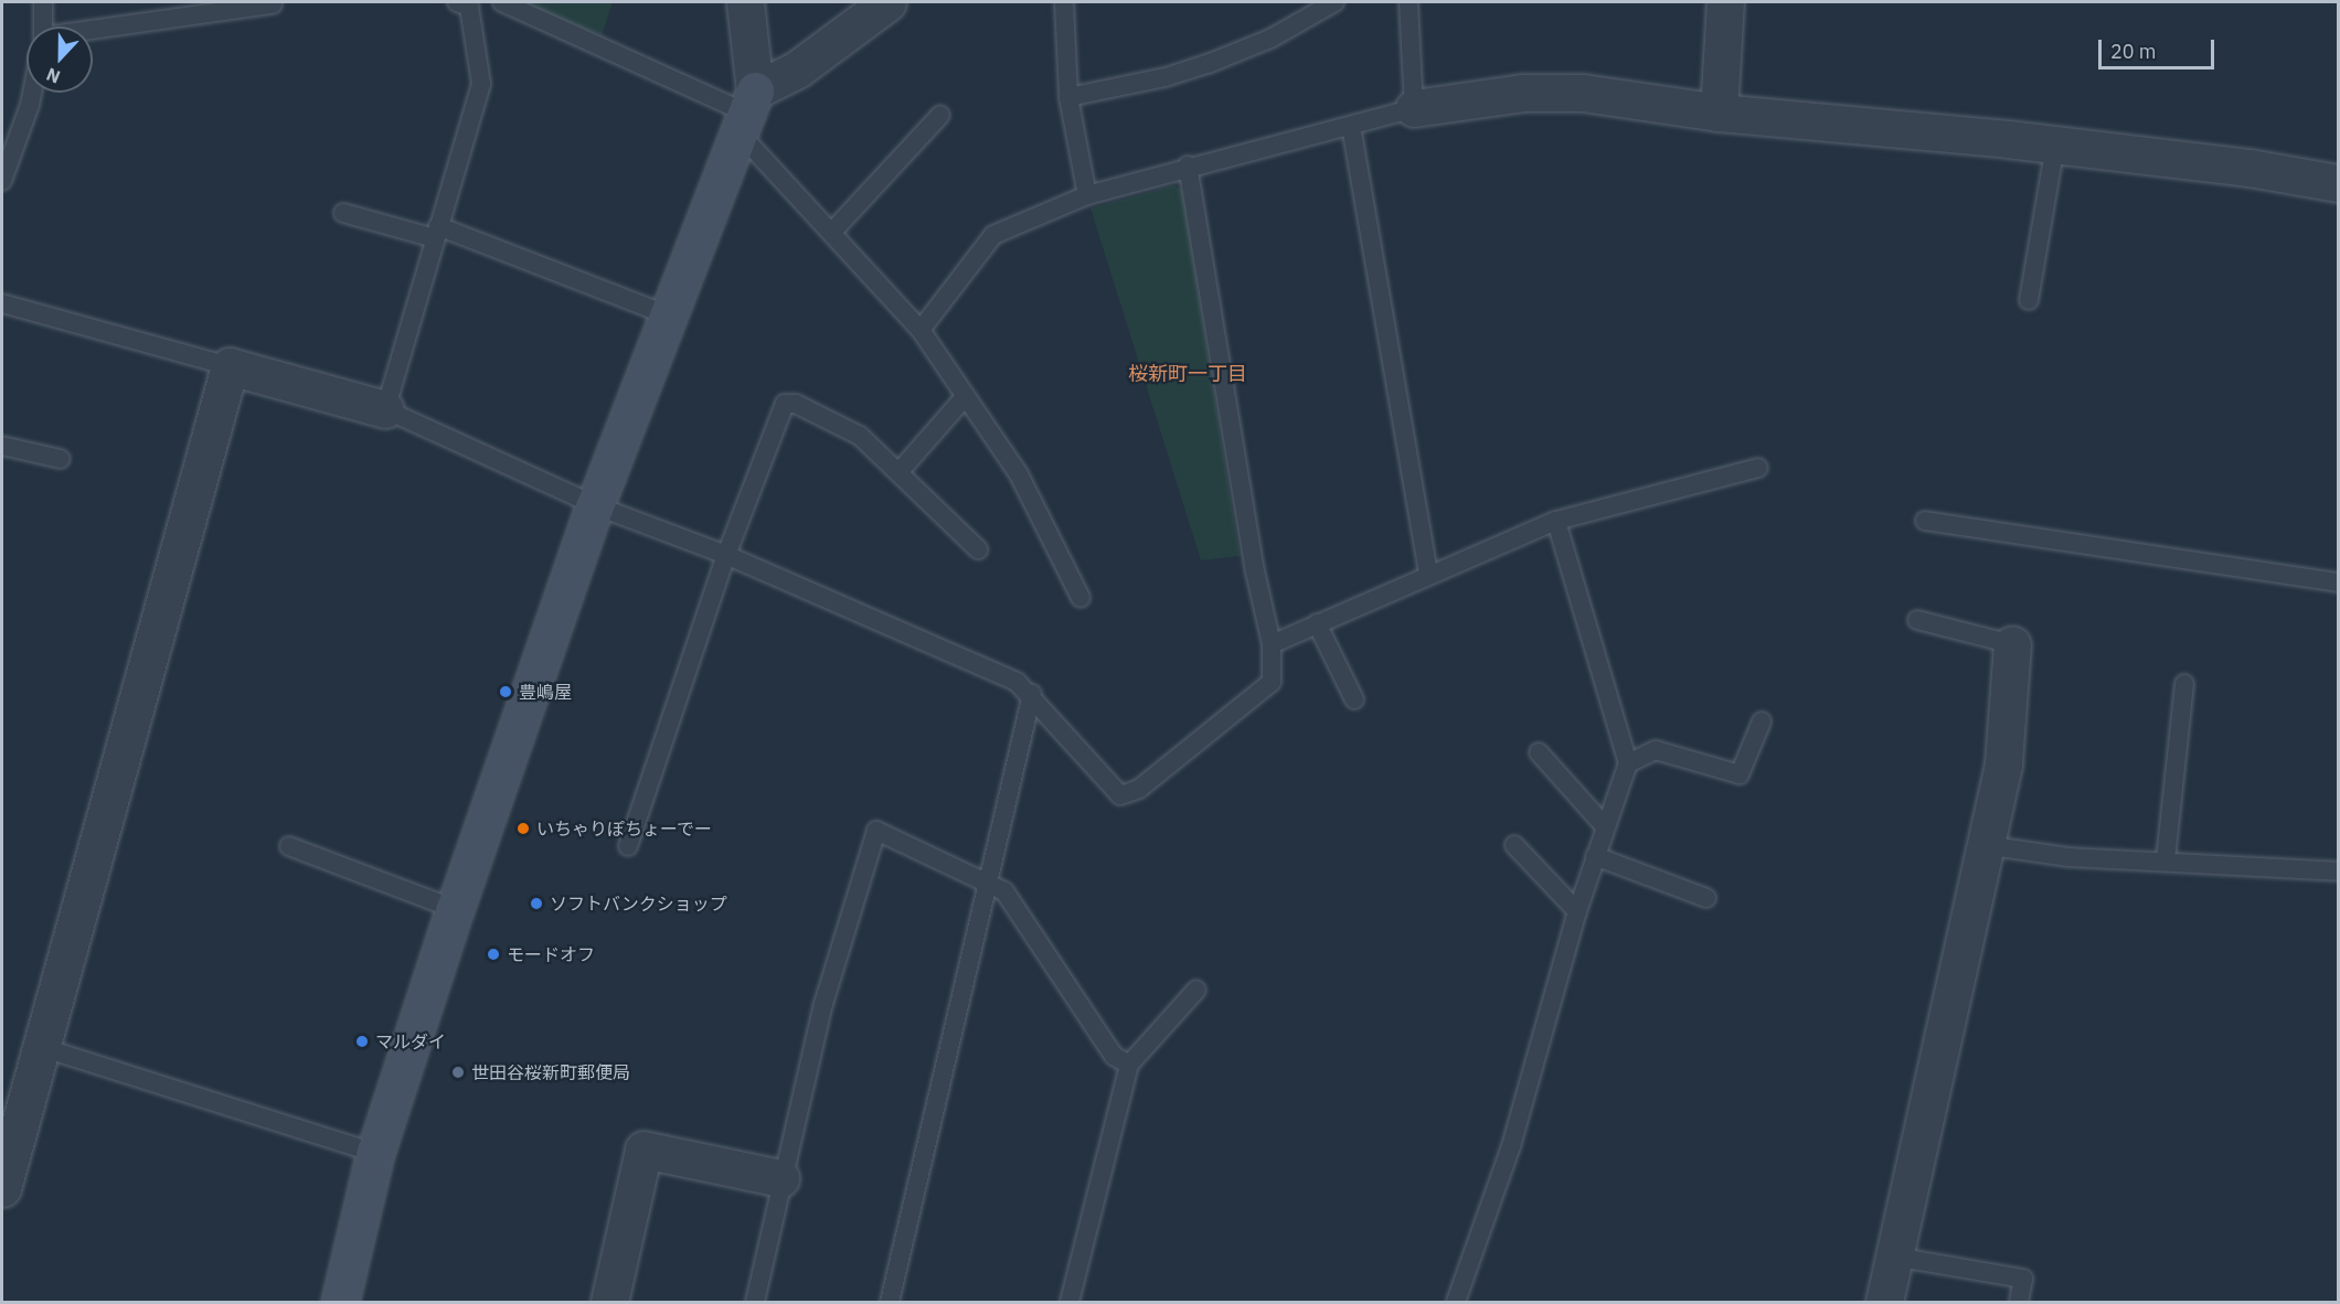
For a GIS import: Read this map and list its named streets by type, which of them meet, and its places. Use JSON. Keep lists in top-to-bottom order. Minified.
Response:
{"districts":["桜新町一丁目"],"places":["豊嶋屋","いちゃりぽちょーでー","ソフトバンクショップ","モードオフ","マルダイ","世田谷桜新町郵便局"],"scale_bar":"20 m","north":"bottom"}
